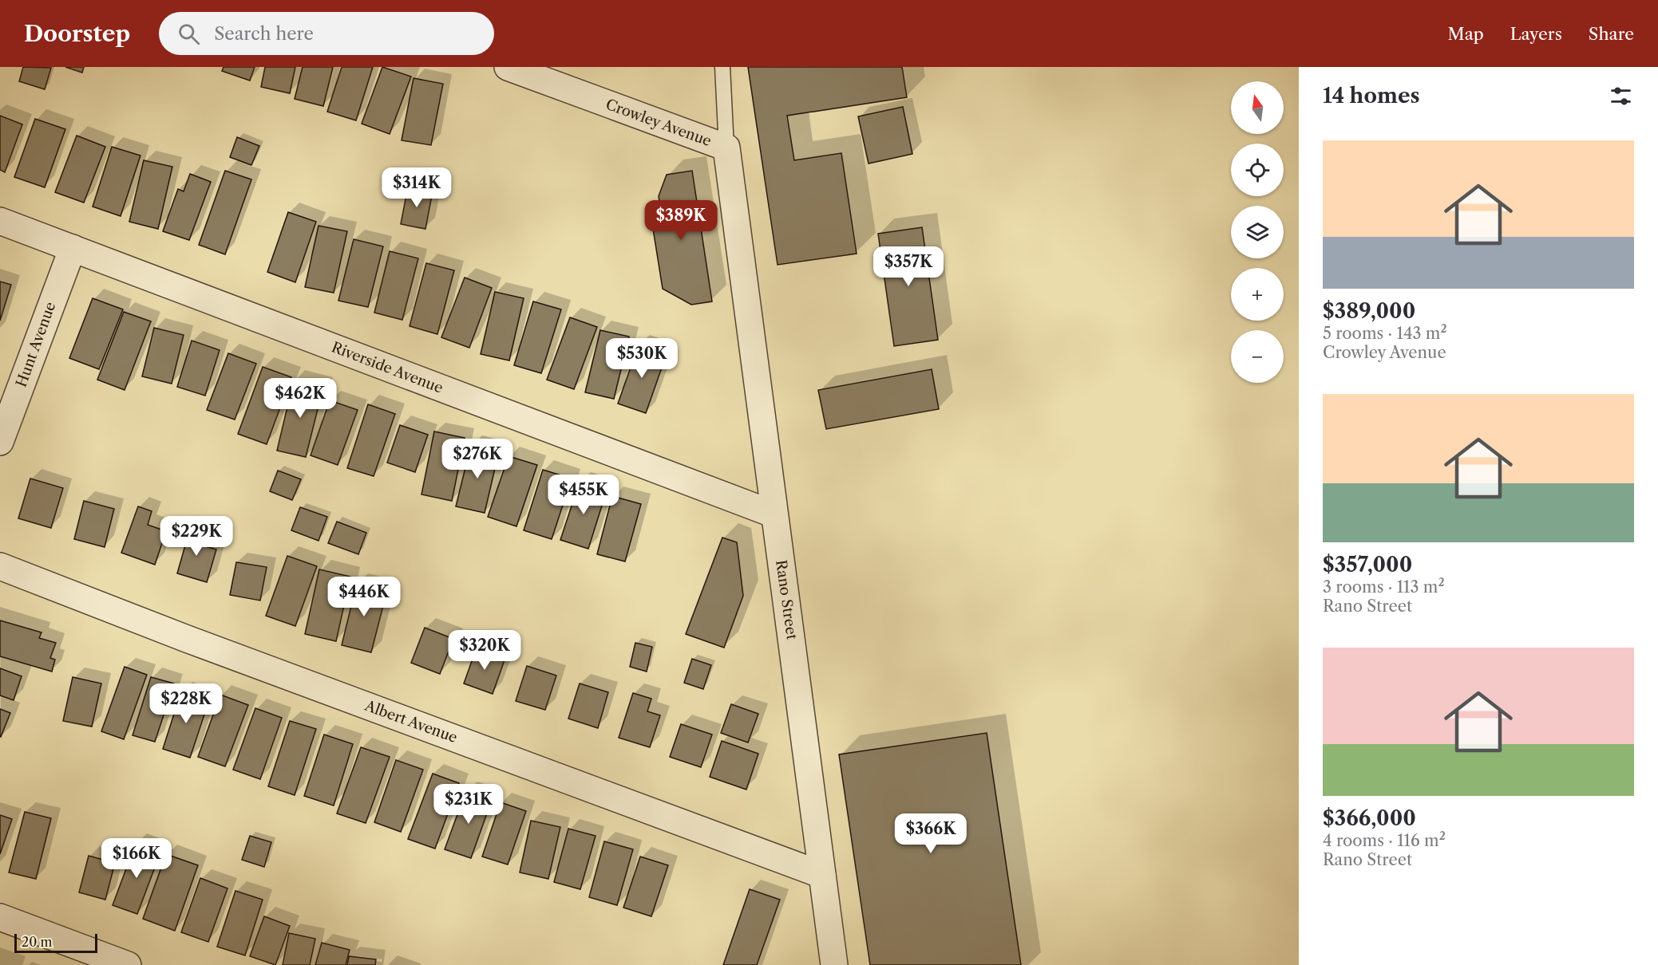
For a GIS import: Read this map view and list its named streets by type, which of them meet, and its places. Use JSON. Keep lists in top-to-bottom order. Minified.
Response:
{"streets":{"street":["Crowley Avenue","Hunt Avenue","Riverside Avenue","Rano Street","Albert Avenue"]},"crossings":[["Crowley Avenue","Rano Street"],["Hunt Avenue","Riverside Avenue"],["Riverside Avenue","Rano Street"],["Rano Street","Albert Avenue"]],"scale_bar":"20 m","north":"top","page":{"header":"Doorstep","search":"Search here","nav":["Map","Layers","Share"],"heading":"14 homes","map_buttons":["+","−"],"list":[{"name":"$389,000","note":"5 rooms · 143 m² · Crowley Avenue"},{"name":"$357,000","note":"3 rooms · 113 m² · Rano Street"},{"name":"$366,000","note":"4 rooms · 116 m² · Rano Street"}],"price":["$314K","$389K","$357K","$530K","$462K","$276K","$455K","$229K","$446K","$320K","$228K","$231K","$366K","$166K"],"scale":"20 m"}}
